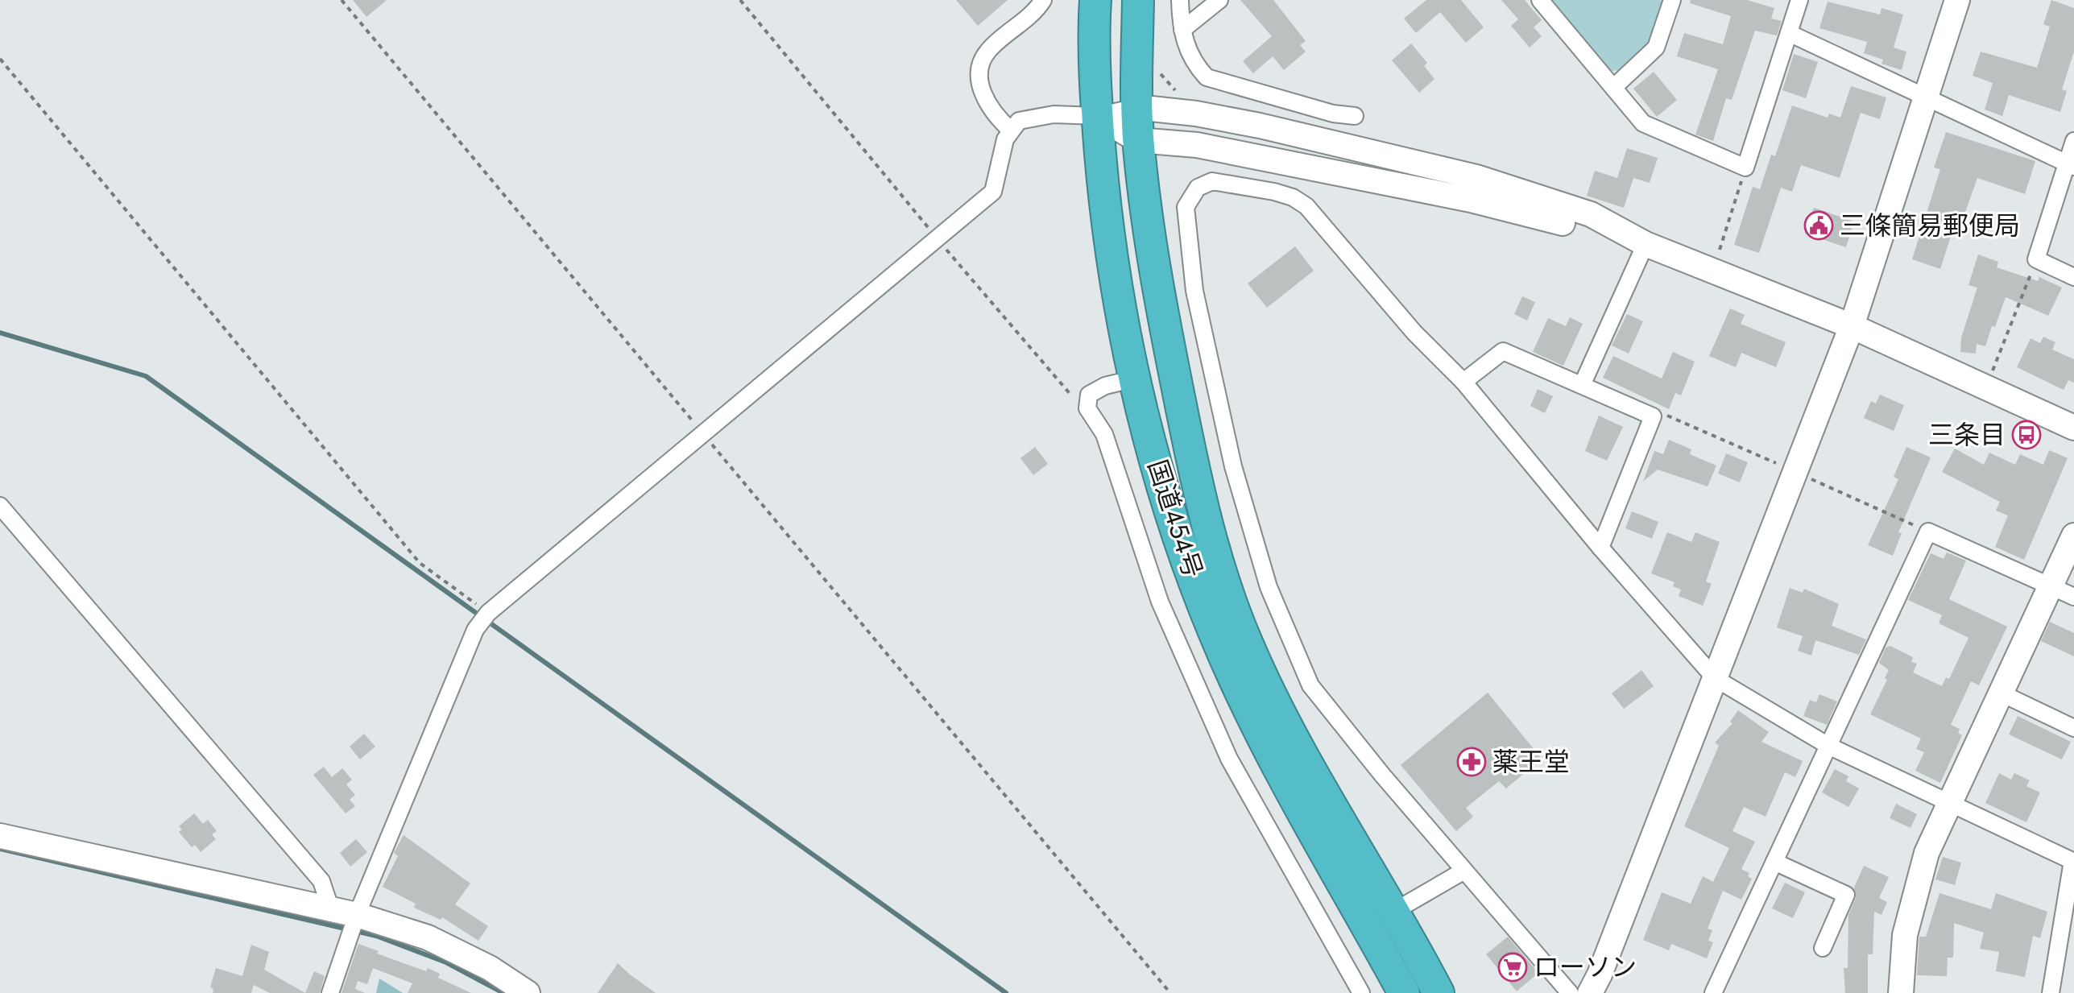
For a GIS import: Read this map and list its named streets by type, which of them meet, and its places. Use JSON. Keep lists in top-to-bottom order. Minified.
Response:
{"streets":{"highway":["国道454号"]},"places":{"public building":["三條簡易郵便局"],"bus stop":["三条目"],"pharmacy":["薬王堂"],"supermarket":["ローソン"]}}
